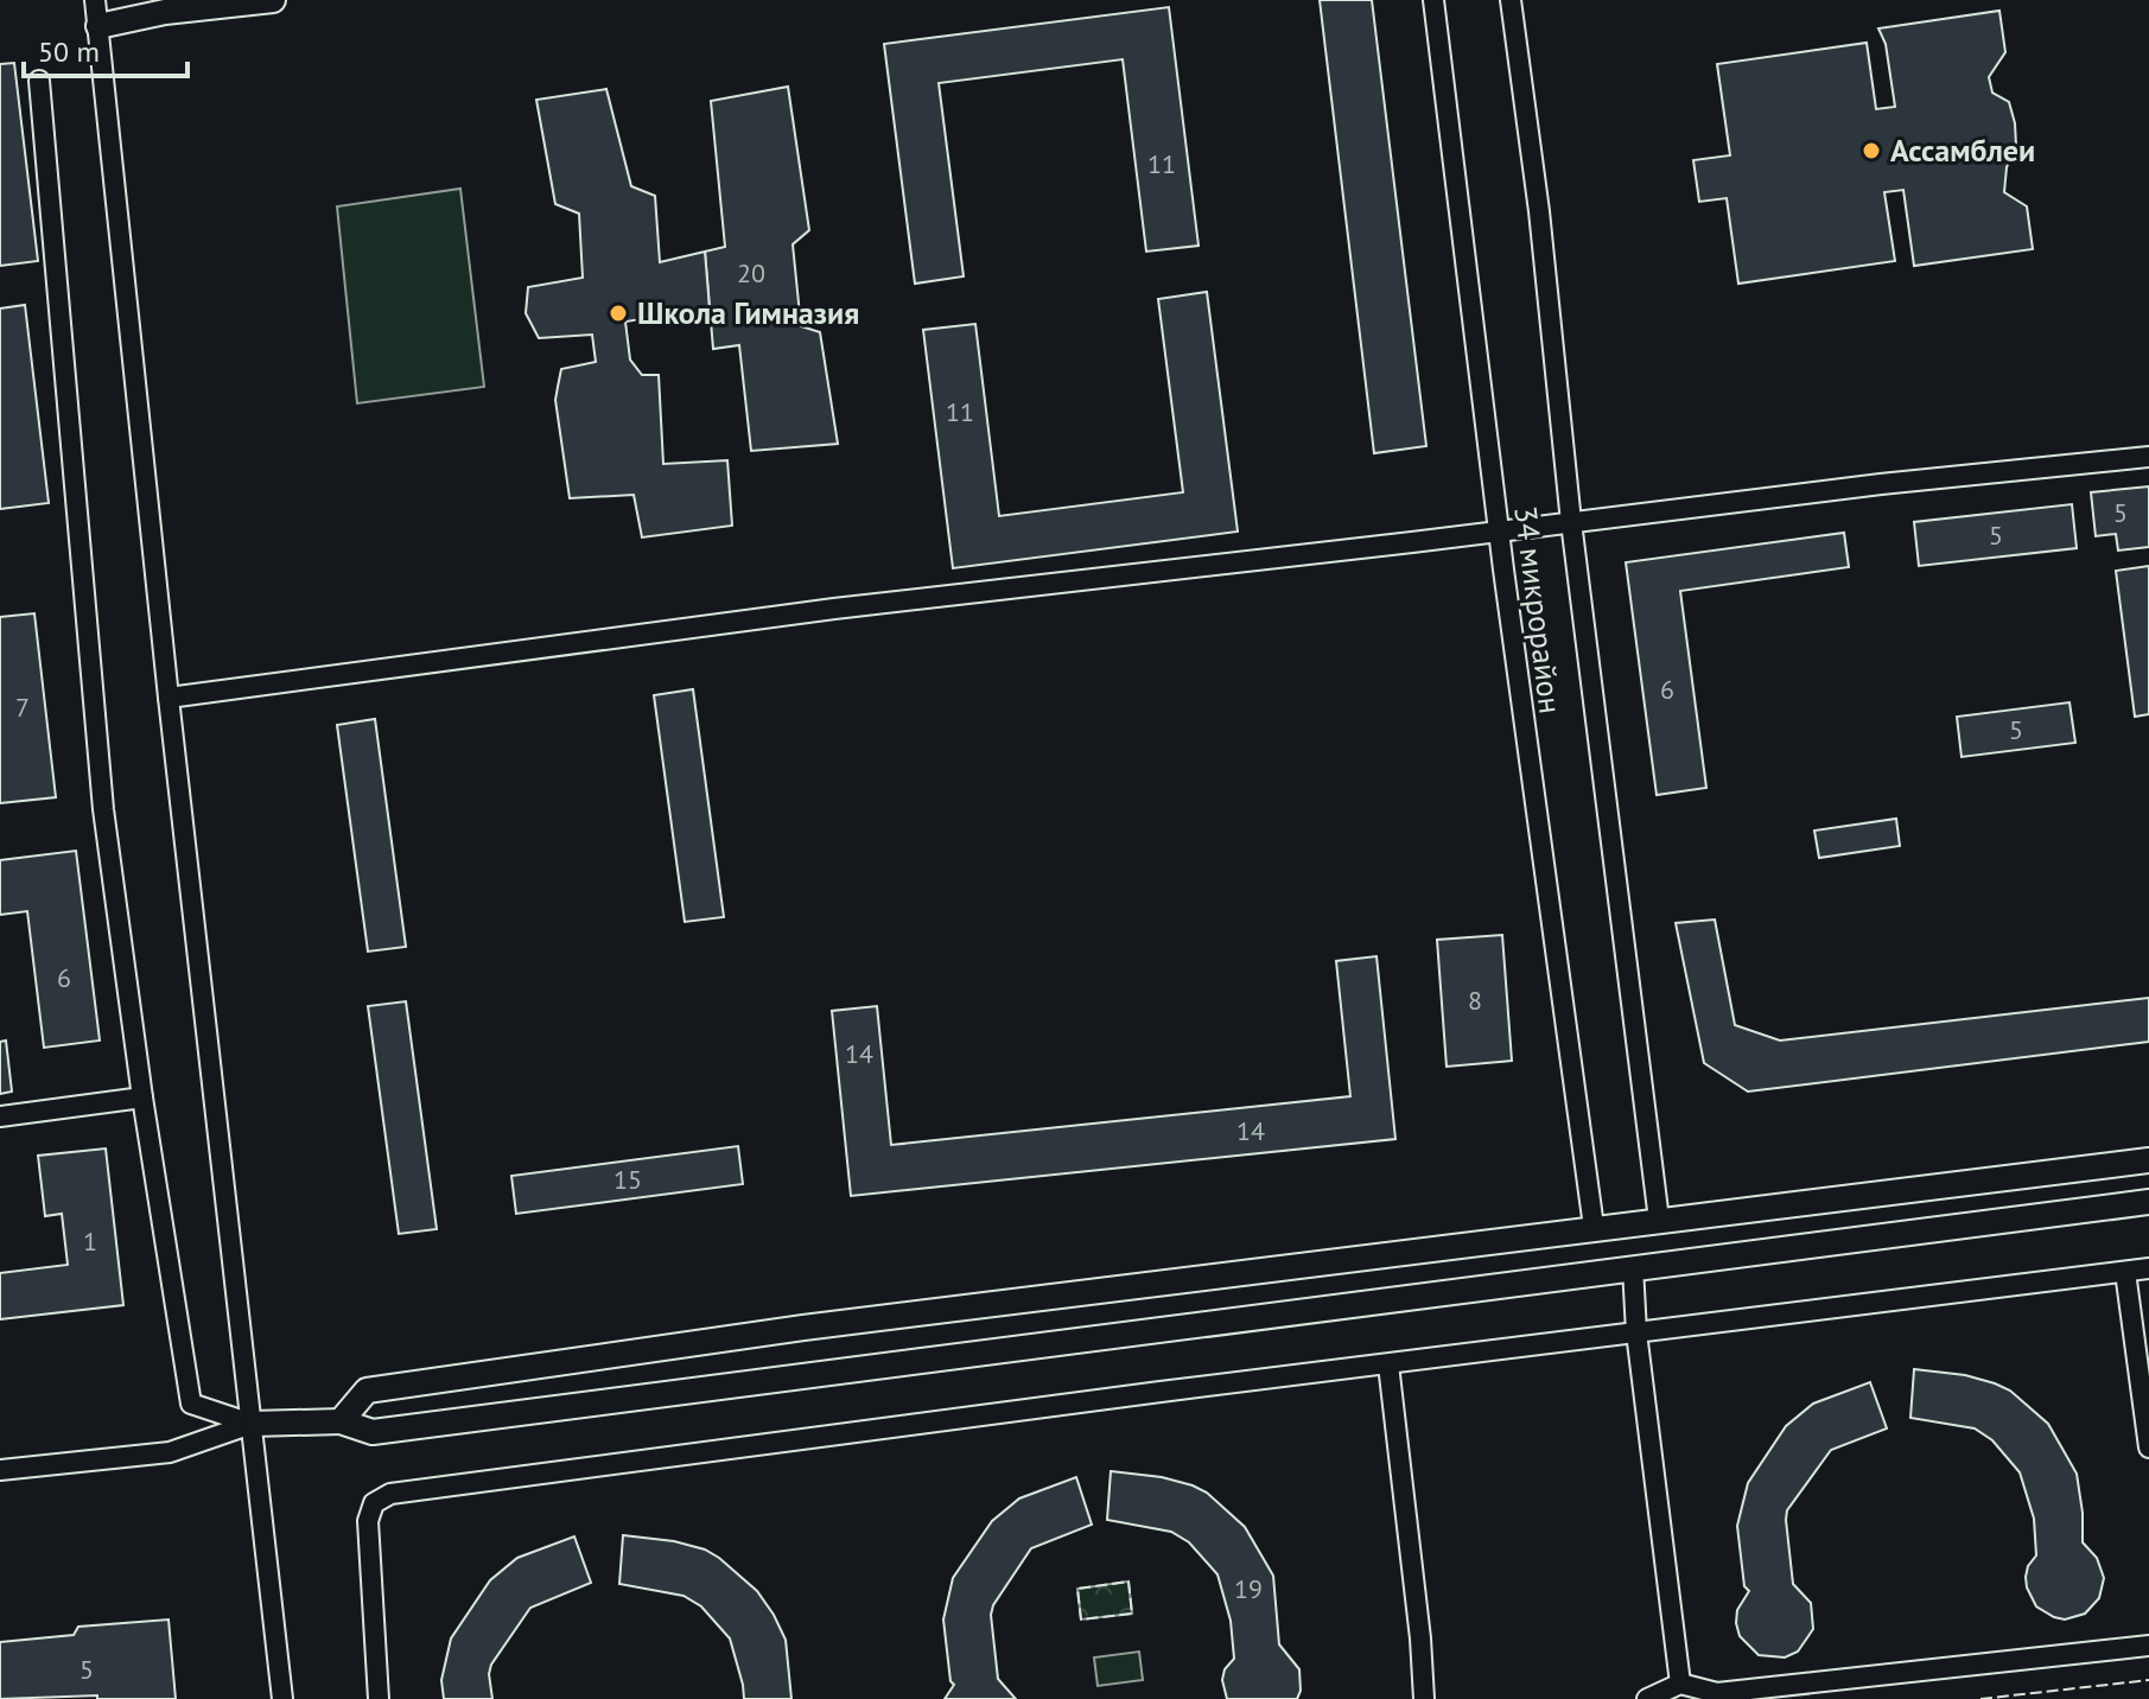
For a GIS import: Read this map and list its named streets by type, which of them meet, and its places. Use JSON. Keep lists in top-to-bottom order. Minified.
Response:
{"streets":{"street":["34 микрорайон"]},"places":["Ассамблеи","Школа Гимназия"],"house_numbers":["11","20","11","5","5","6","7","5","6","8","14","14","15","1","19","5"],"scale_bar":"50 m"}
